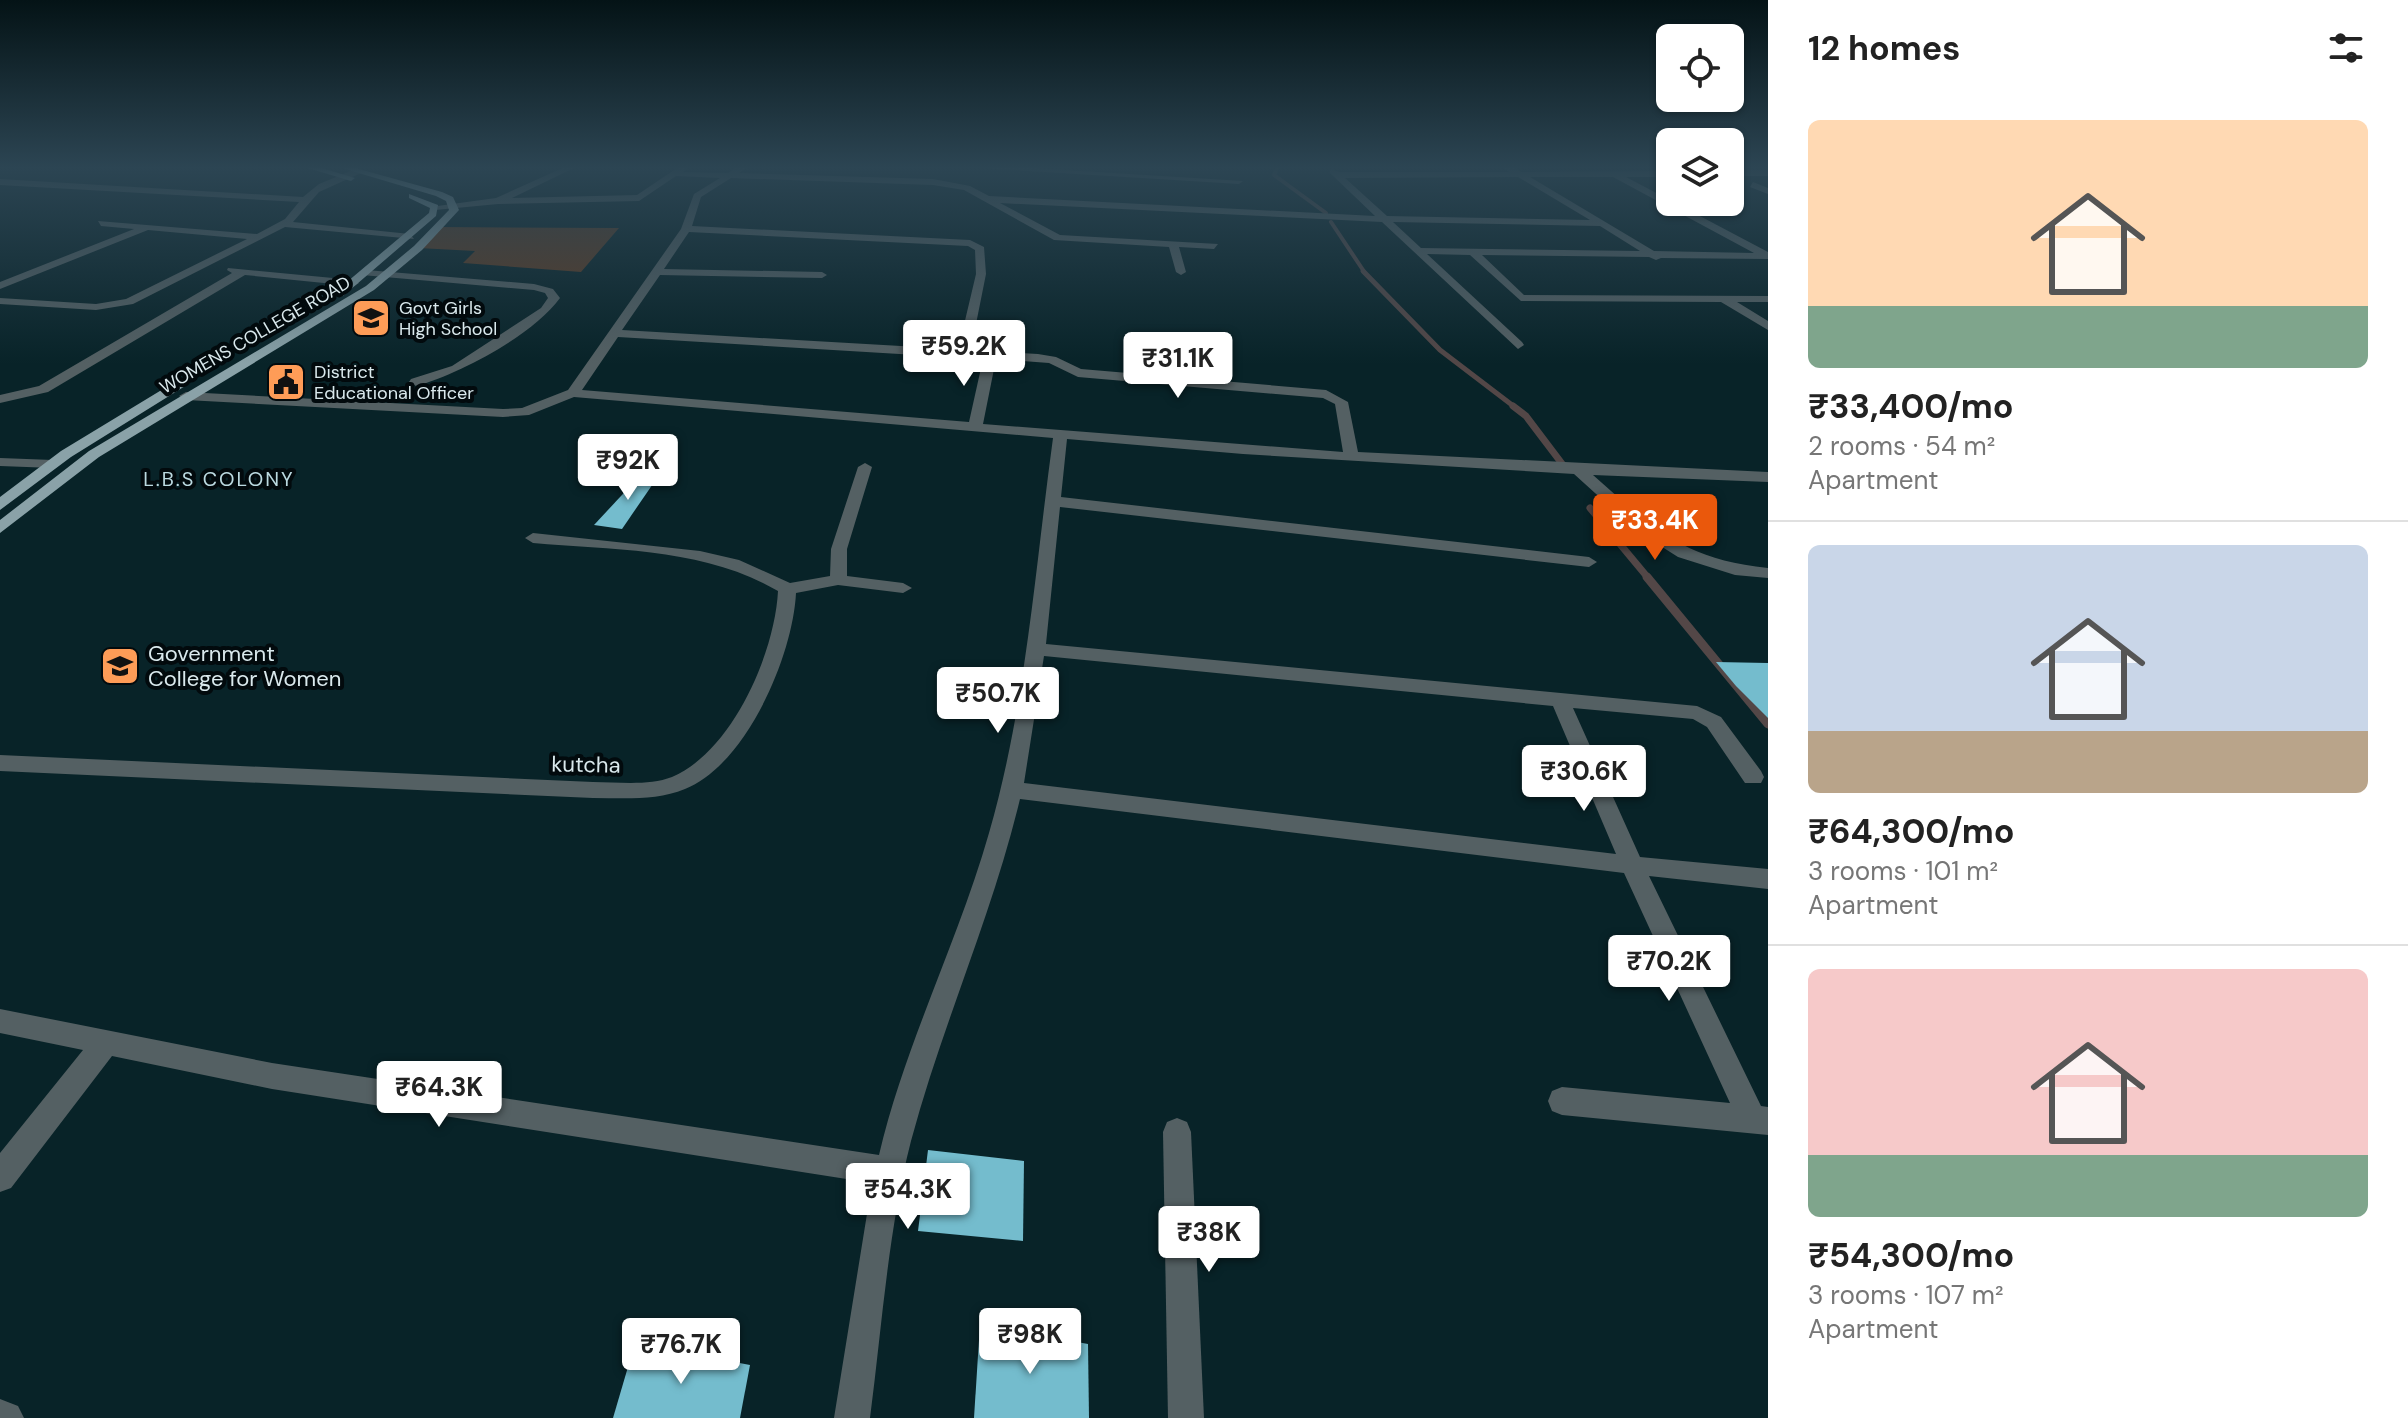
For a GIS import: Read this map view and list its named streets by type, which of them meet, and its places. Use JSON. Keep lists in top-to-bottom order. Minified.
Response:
{"streets":{"main road":["WOMENS COLLEGE ROAD"],"street":["kutcha"]},"districts":["L.B.S COLONY"],"places":{"school or university":["Govt Girls High School","Government College for Women"],"public building":["District Educational Officer"]},"page":{"heading":"12 homes","list":[{"name":"₹33,400/mo","note":"2 rooms · 54 m² · Apartment"},{"name":"₹64,300/mo","note":"3 rooms · 101 m² · Apartment"},{"name":"₹54,300/mo","note":"3 rooms · 107 m² · Apartment"}],"price":["₹59.2K","₹31.1K","₹92K","₹33.4K","₹50.7K","₹30.6K","₹70.2K","₹64.3K","₹54.3K","₹38K","₹98K","₹76.7K"]}}
